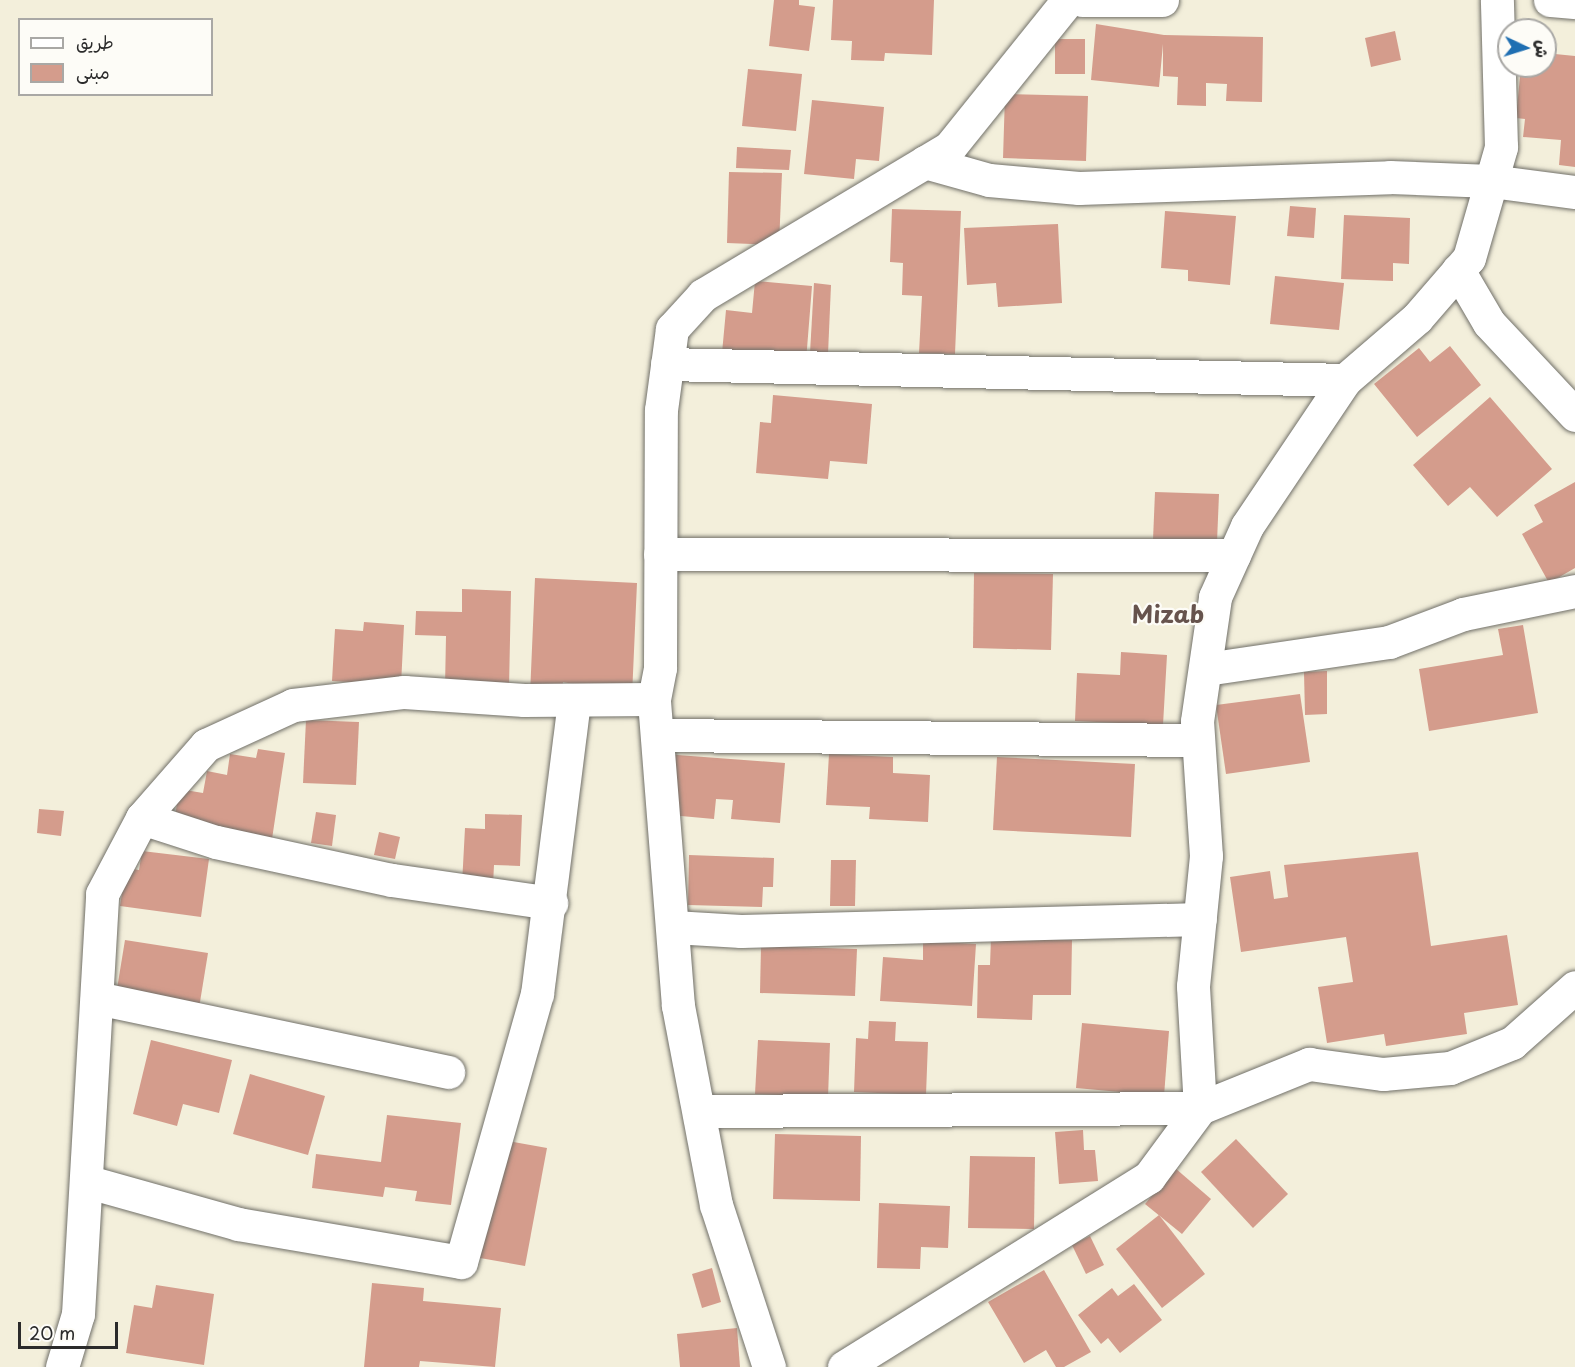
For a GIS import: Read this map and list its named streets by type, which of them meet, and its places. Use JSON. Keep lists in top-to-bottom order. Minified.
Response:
{"districts":["Mizab"],"legend":["طريق","مبنى"],"scale_bar":"20 m","north":"right"}
